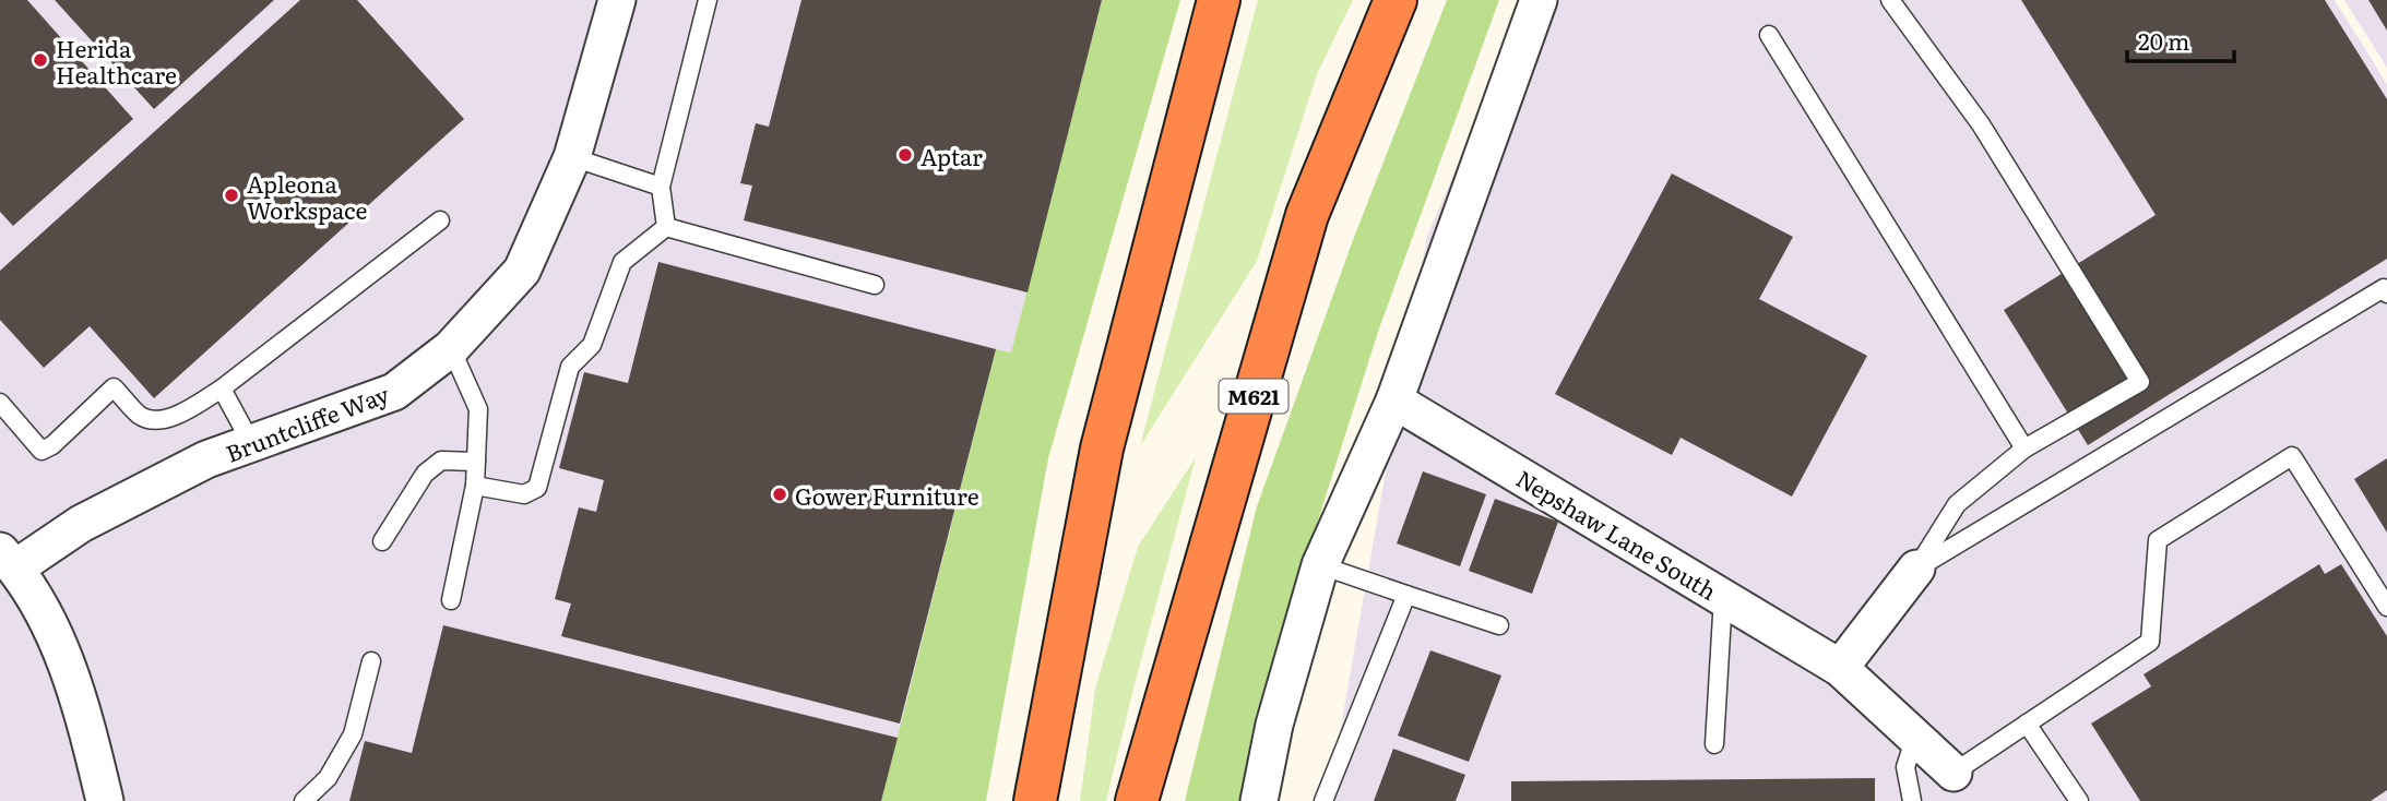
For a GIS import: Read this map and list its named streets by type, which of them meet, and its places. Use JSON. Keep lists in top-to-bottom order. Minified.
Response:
{"streets":{"highway":["M621"],"street":["Bruntcliffe Way","Nepshaw Lane South"]},"places":["Herida Healthcare","Aptar","Apleona Workspace","Gower Furniture"],"scale_bar":"20 m"}
